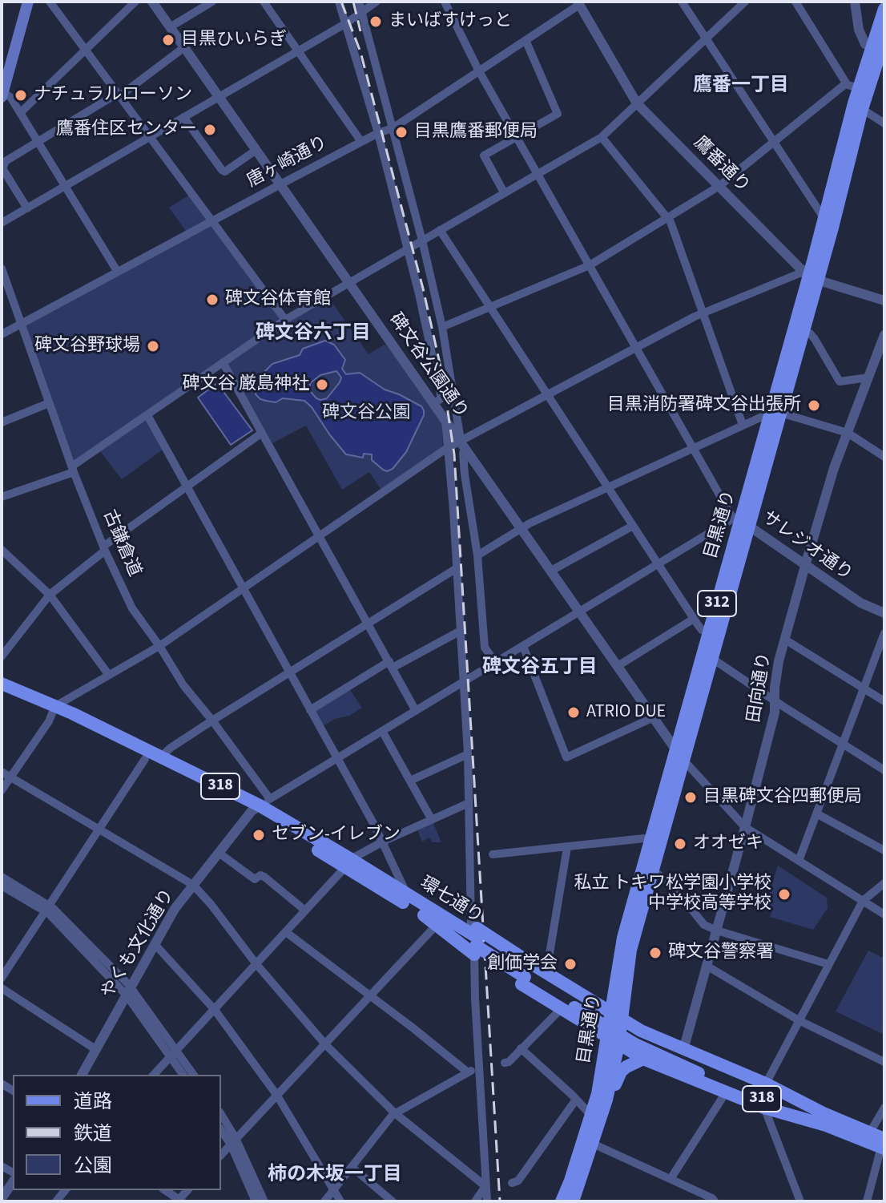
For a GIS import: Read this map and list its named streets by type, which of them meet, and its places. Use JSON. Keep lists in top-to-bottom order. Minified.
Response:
{"streets":{"main road":["目黒通り","312","318","環七通り"],"street":["唐ヶ崎通り","鷹番通り","碑文谷公園通り","古鎌倉道","サレジオ通り","田向通り","やくも文化通り"]},"crossings":[["唐ヶ崎通り","鷹番通り"],["唐ヶ崎通り","碑文谷公園通り"],["唐ヶ崎通り","古鎌倉道"],["鷹番通り","目黒通り"],["碑文谷公園通り","目黒通り"],["目黒通り","サレジオ通り"],["古鎌倉道","環七通り"],["古鎌倉道","やくも文化通り"],["サレジオ通り","田向通り"],["環七通り","やくも文化通り"]],"districts":["鷹番一丁目","碑文谷六丁目","碑文谷五丁目","柿の木坂一丁目"],"parks":["碑文谷公園"],"places":["まいばすけっと","目黒ひいらぎ","ナチュラルローソン","鷹番住区センター","目黒鷹番郵便局","碑文谷体育館","碑文谷野球場","碑文谷 厳島神社","目黒消防署碑文谷出張所","ATRIO DUE","目黒碑文谷四郵便局","セブン-イレブン","オオゼキ","私立 トキワ松学園小学校 中学校高等学校","碑文谷警察署","創価学会"],"legend":["道路","鉄道","公園"]}
